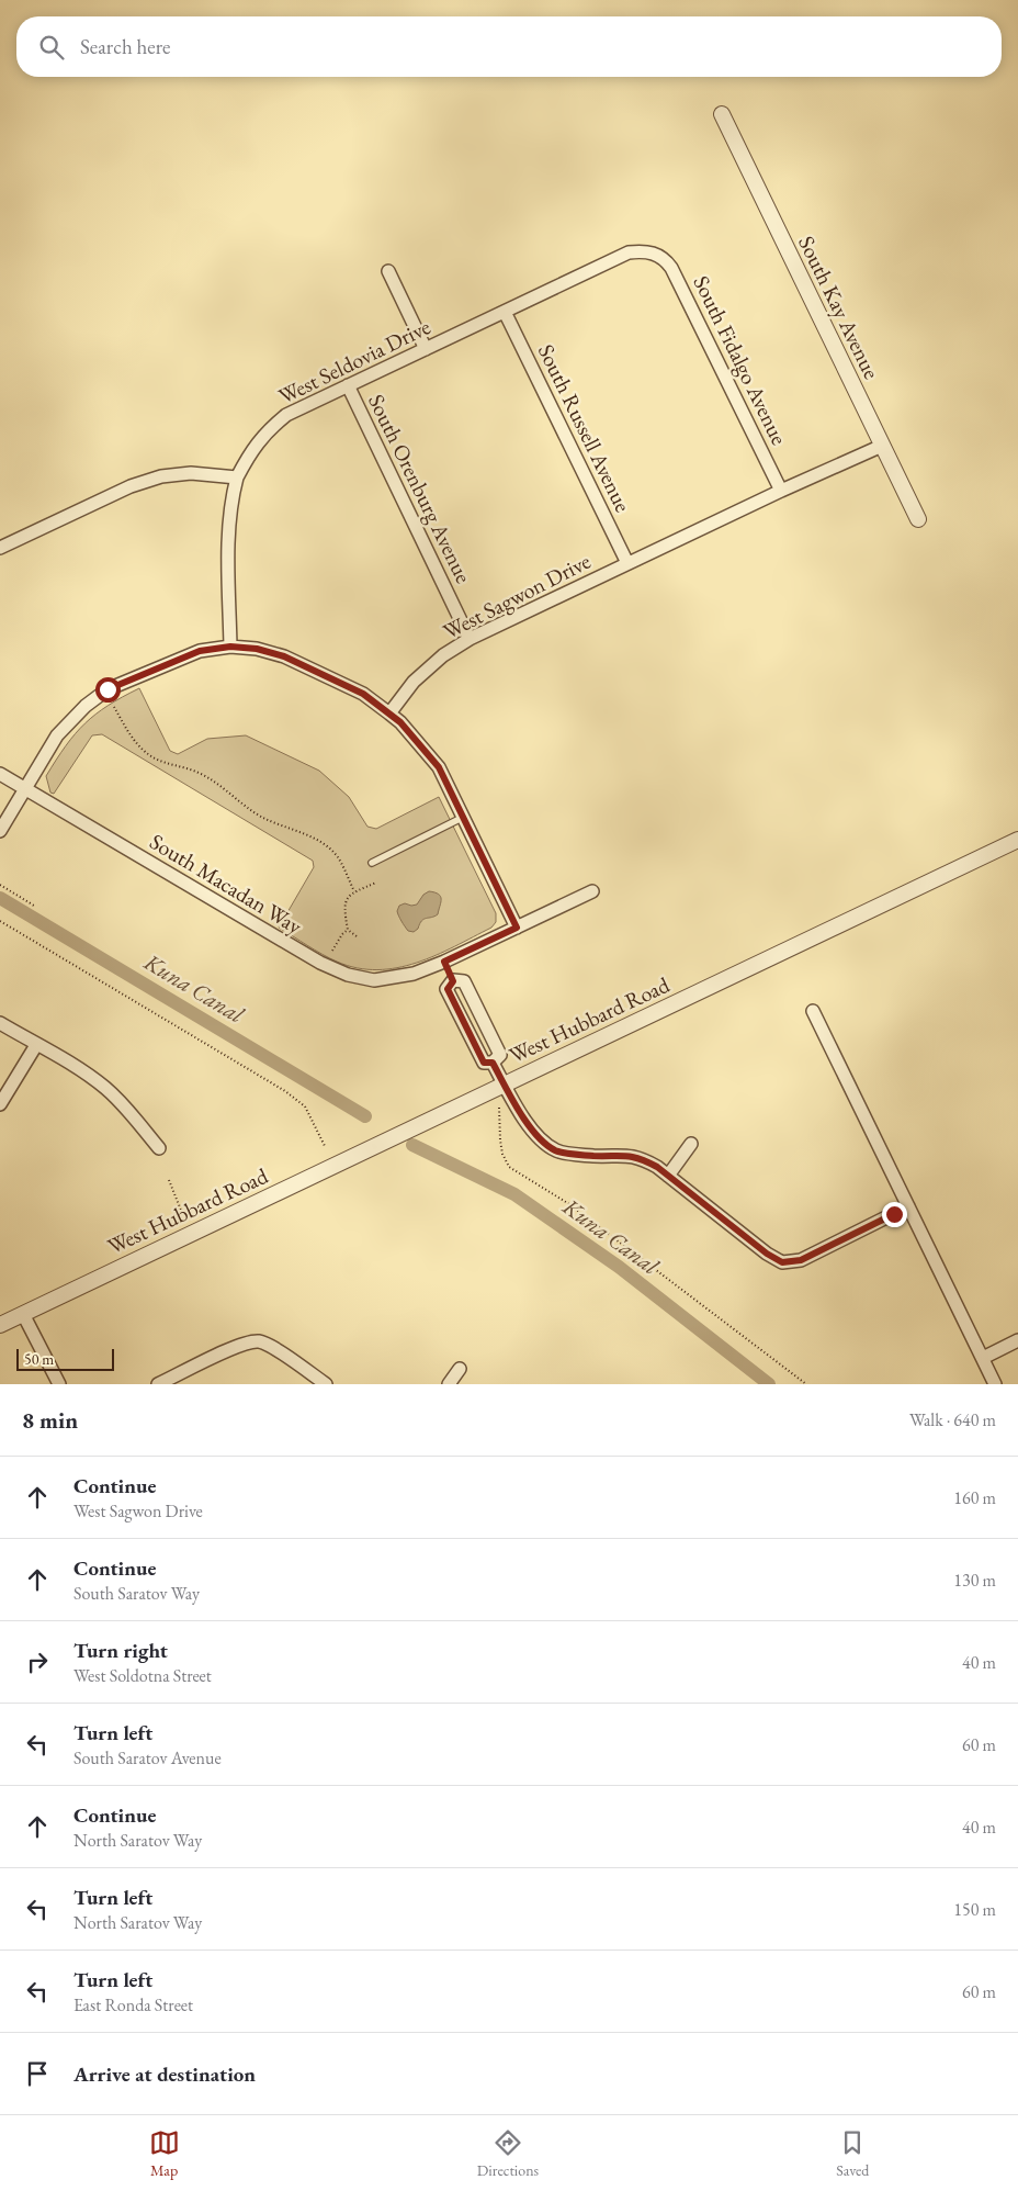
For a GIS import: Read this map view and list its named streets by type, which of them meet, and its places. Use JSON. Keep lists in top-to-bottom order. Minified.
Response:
{"streets":{"street":["South Kay Avenue","South Fidalgo Avenue","West Seldovia Drive","South Russell Avenue","South Orenburg Avenue","West Sagwon Drive","South Macadan Way","West Hubbard Road"]},"crossings":[["South Kay Avenue","West Sagwon Drive"],["South Fidalgo Avenue","West Seldovia Drive"],["South Fidalgo Avenue","West Sagwon Drive"],["West Seldovia Drive","South Russell Avenue"],["West Seldovia Drive","South Orenburg Avenue"],["South Russell Avenue","West Sagwon Drive"],["South Orenburg Avenue","West Sagwon Drive"]],"water":["Kuna Canal"],"scale_bar":"50 m","page":{"search":"Search here","scale":"50 m","heading":["8 min","Walk · 640 m"],"list":[["Continue","West Sagwon Drive","160 m"],["Continue","South Saratov Way","130 m"],["Turn right","West Soldotna Street","40 m"],["Turn left","South Saratov Avenue","60 m"],["Continue","North Saratov Way","40 m"],["Turn left","North Saratov Way","150 m"],["Turn left","East Ronda Street","60 m"],"Arrive at destination"],"nav":["Map","Directions","Saved"]}}
